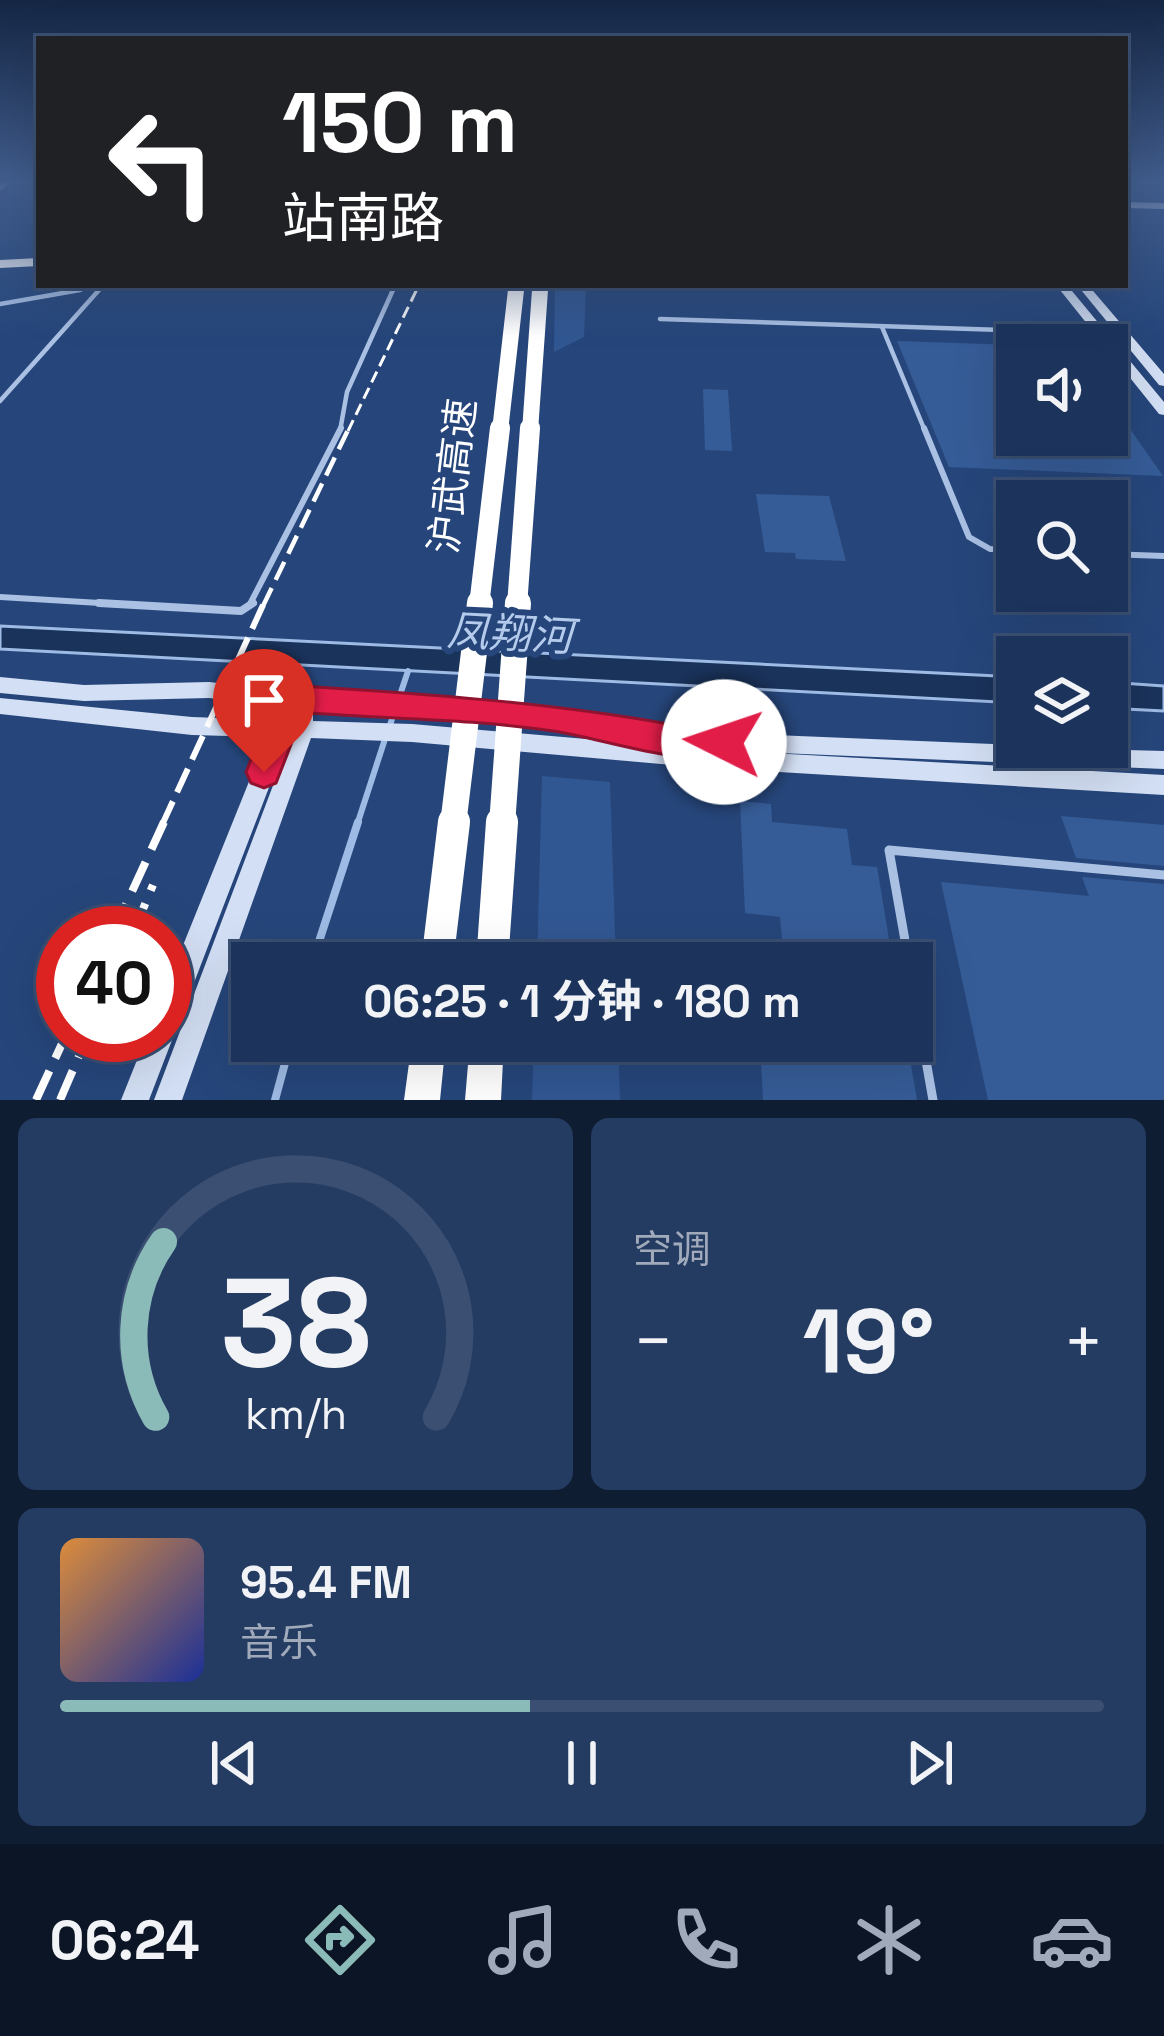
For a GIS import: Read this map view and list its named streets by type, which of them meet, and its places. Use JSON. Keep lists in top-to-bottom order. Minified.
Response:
{"streets":{"highway":["沪武高速"]},"water":["凤翔河"],"page":{"turn":["150 m","站南路"],"limit":"40","trip":"06:25 · 1 分钟 · 180 m","tile":"空调","heat":["−","19°","+"],"song":["95.4 FM","音乐"],"tabs":"06:24","gauge":["38","km/h"]}}
